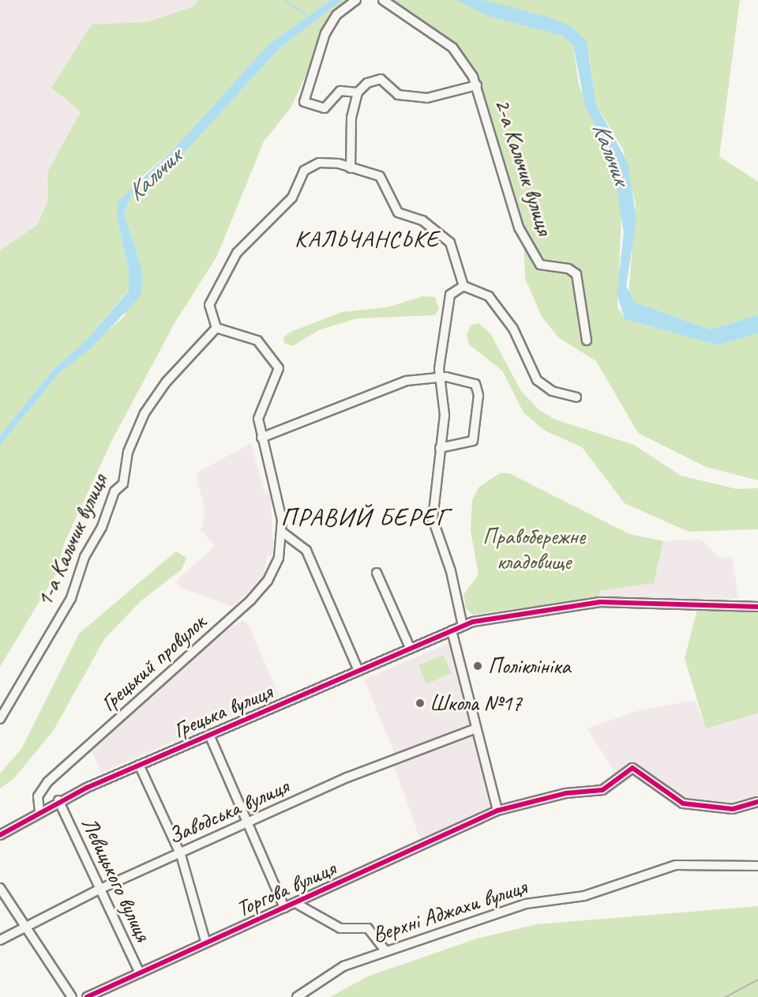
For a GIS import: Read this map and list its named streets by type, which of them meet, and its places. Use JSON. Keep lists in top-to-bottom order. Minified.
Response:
{"streets":{"street":["2-а Кальчик вулиця","1-а Кальчик вулиця","Грецький провулок","Грецька вулиця","Заводська вулиця","Левицького вулиця","Торгова вулиця","Верхні Аджахи вулиця"]},"crossings":[["Грецький провулок","Грецька вулиця"],["Грецька вулиця","Левицького вулиця"],["Заводська вулиця","Левицького вулиця"],["Левицького вулиця","Торгова вулиця"]],"districts":["КАЛЬЧАНСЬКЕ","ПРАВИЙ БЕРЕГ"],"water":["Кальчик"],"parks":["Правобережне кладовище"],"places":["Поліклініка","Школа №17"]}
